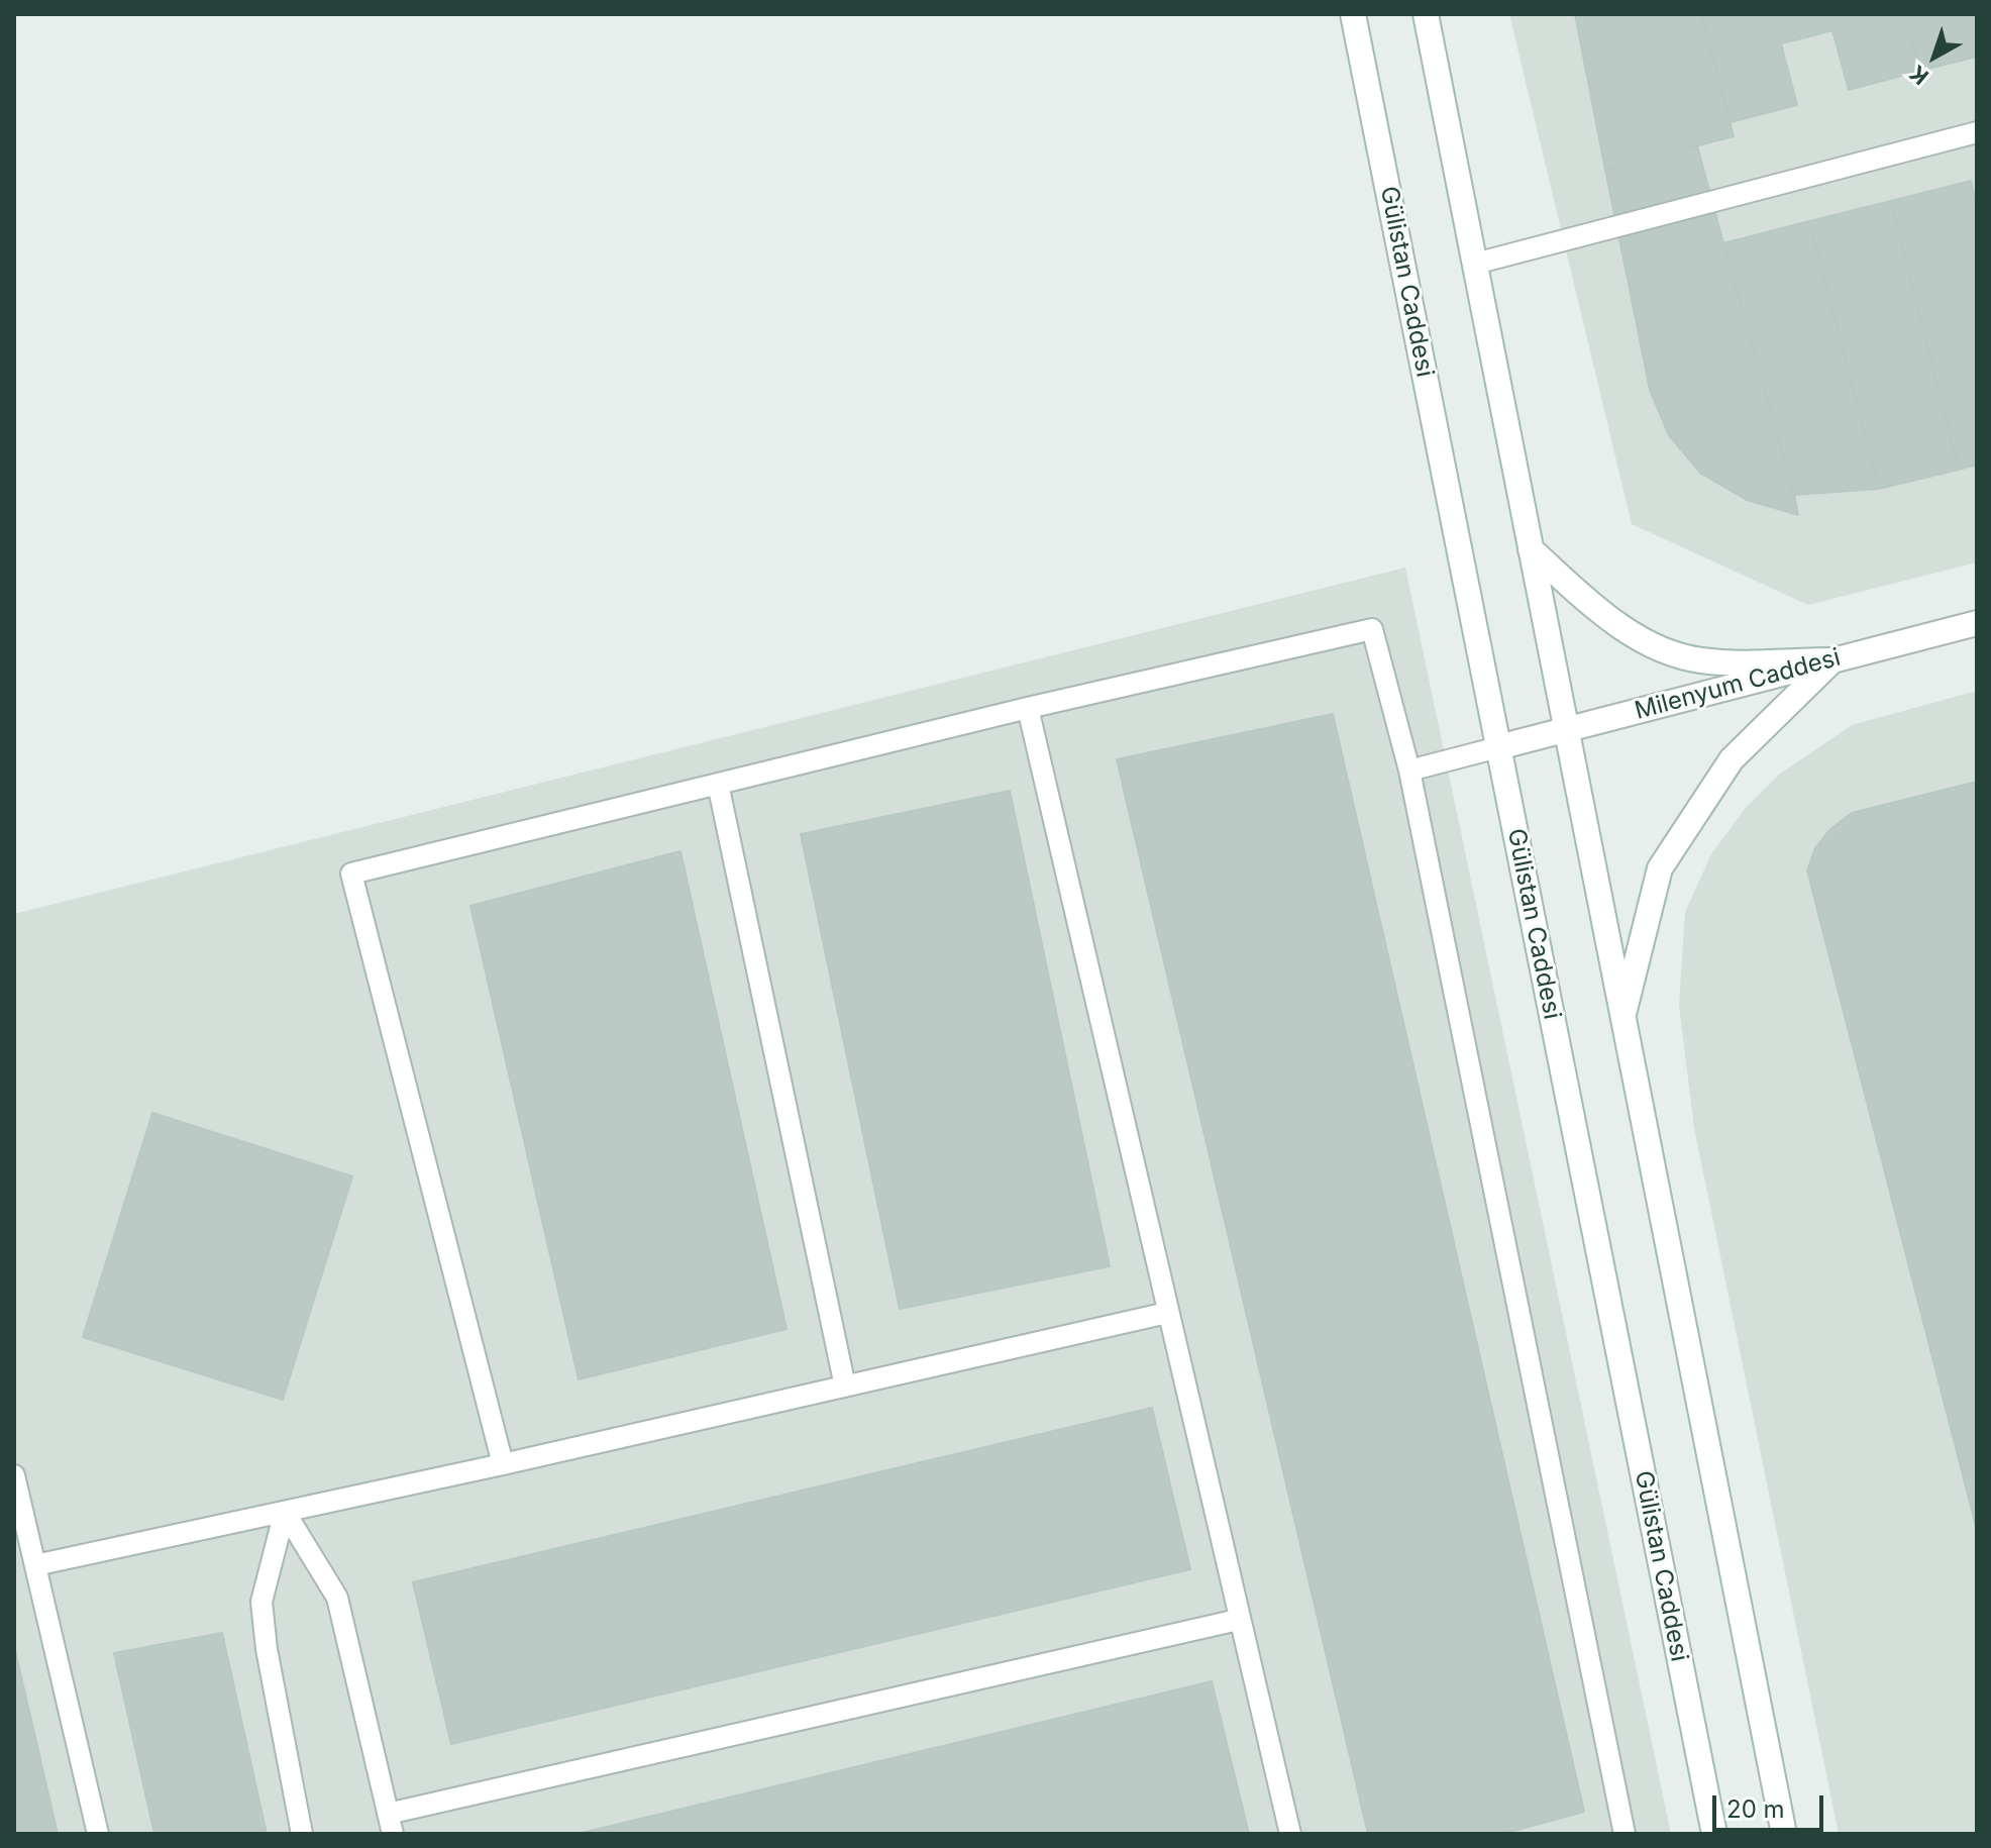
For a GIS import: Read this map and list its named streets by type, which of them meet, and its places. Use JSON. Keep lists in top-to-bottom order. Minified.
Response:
{"streets":{"main road":["Gülistan Caddesi","Milenyum Caddesi"]},"crossings":[["Gülistan Caddesi","Milenyum Caddesi"]],"scale_bar":"20 m","north":"bottom left"}
